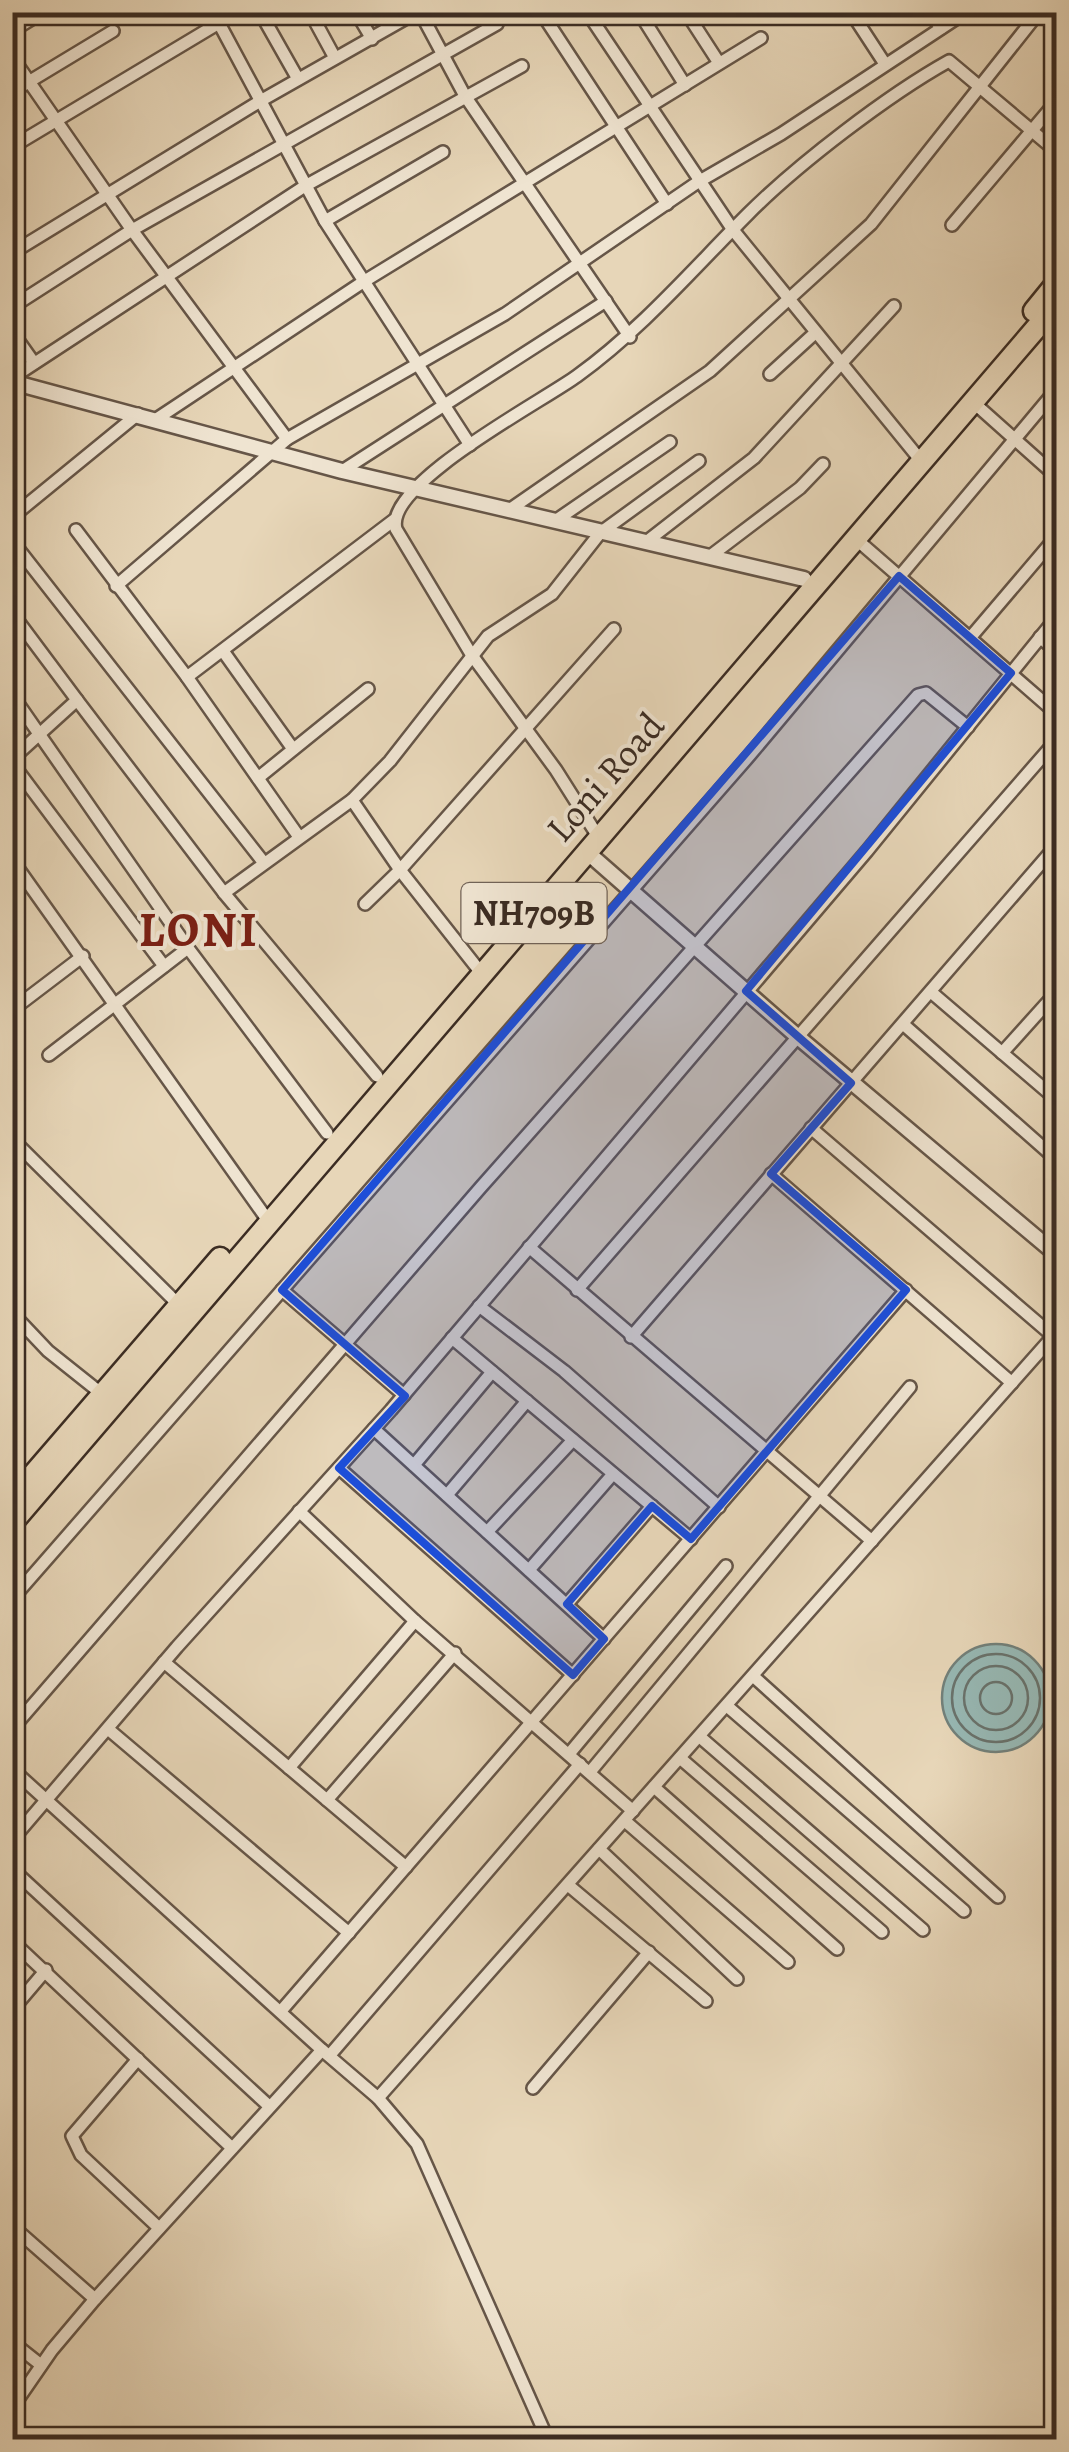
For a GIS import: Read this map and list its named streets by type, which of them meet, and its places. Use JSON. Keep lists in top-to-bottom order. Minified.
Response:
{"streets":{"highway":["Loni Road","NH709B"]},"districts":["LONI"]}
